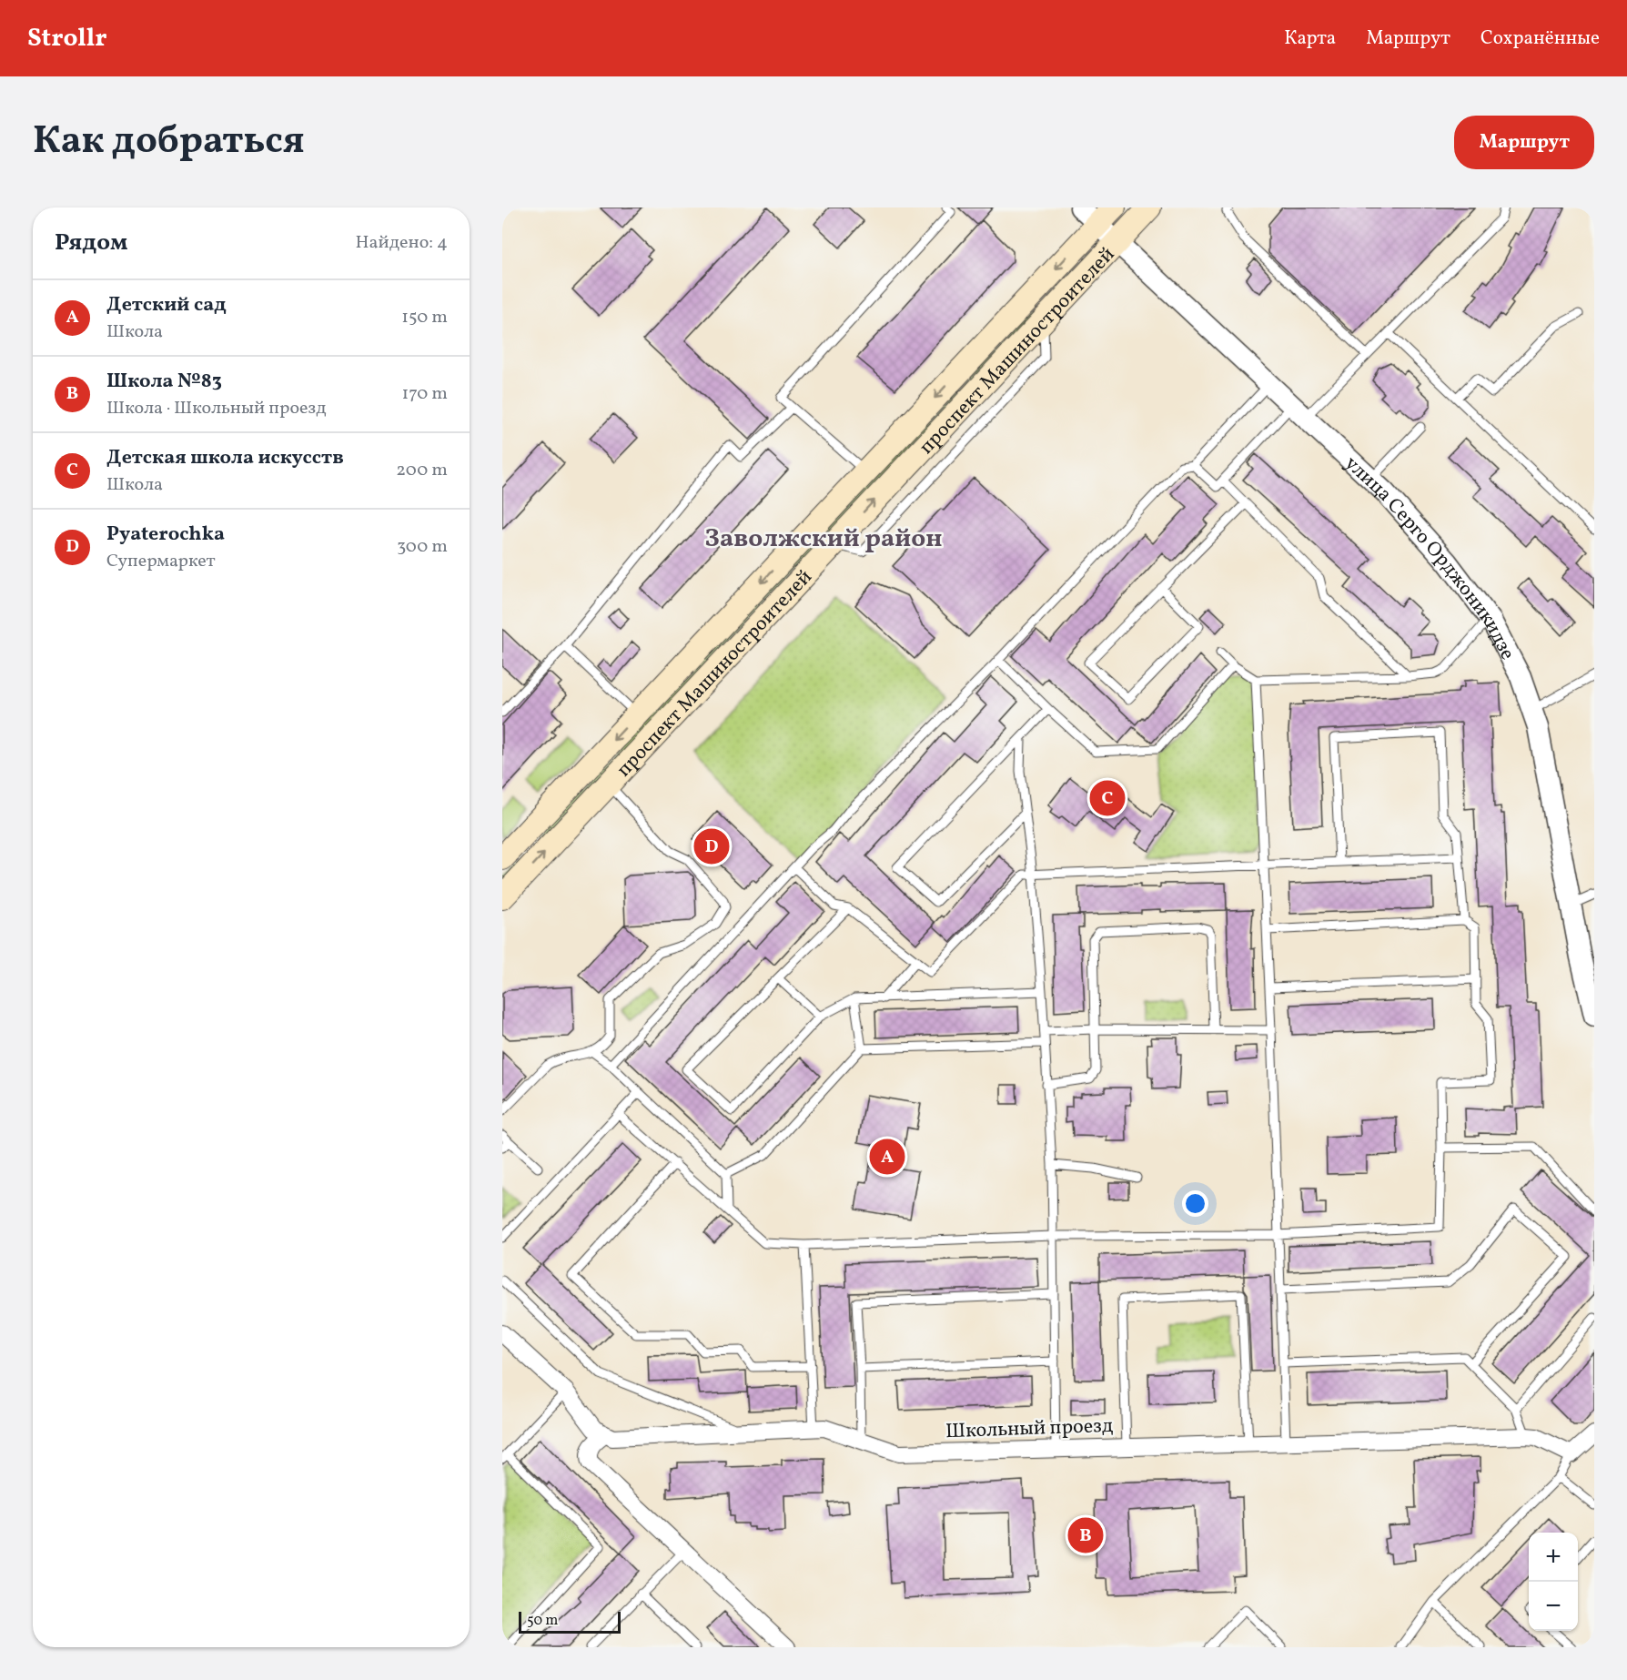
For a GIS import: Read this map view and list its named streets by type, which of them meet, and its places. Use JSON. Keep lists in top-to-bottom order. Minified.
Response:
{"streets":{"main road":["проспект Машиностроителей"],"street":["улица Серго Орджоникидзе","Школьный проезд"]},"crossings":[["проспект Машиностроителей","улица Серго Орджоникидзе"]],"districts":["Заволжский район"],"scale_bar":"50 m","page":{"header":"Strollr","nav":["Карта","Маршрут","Сохранённые"],"title":"Как добраться","buttons":"Маршрут","heading":["Рядом","Найдено: 4"],"list":[{"mark":"A","name":"Детский сад","note":"Школа","value":"150 m"},{"mark":"B","name":"Школа №83","note":"Школа · Школьный проезд","value":"170 m"},{"mark":"C","name":"Детская школа искусств","note":"Школа","value":"200 m"},{"mark":"D","name":"Pyaterochka","note":"Супермаркет","value":"300 m"}],"pins":["C","D","A","B"],"map_buttons":["+","−"],"scale":"50 m"}}
